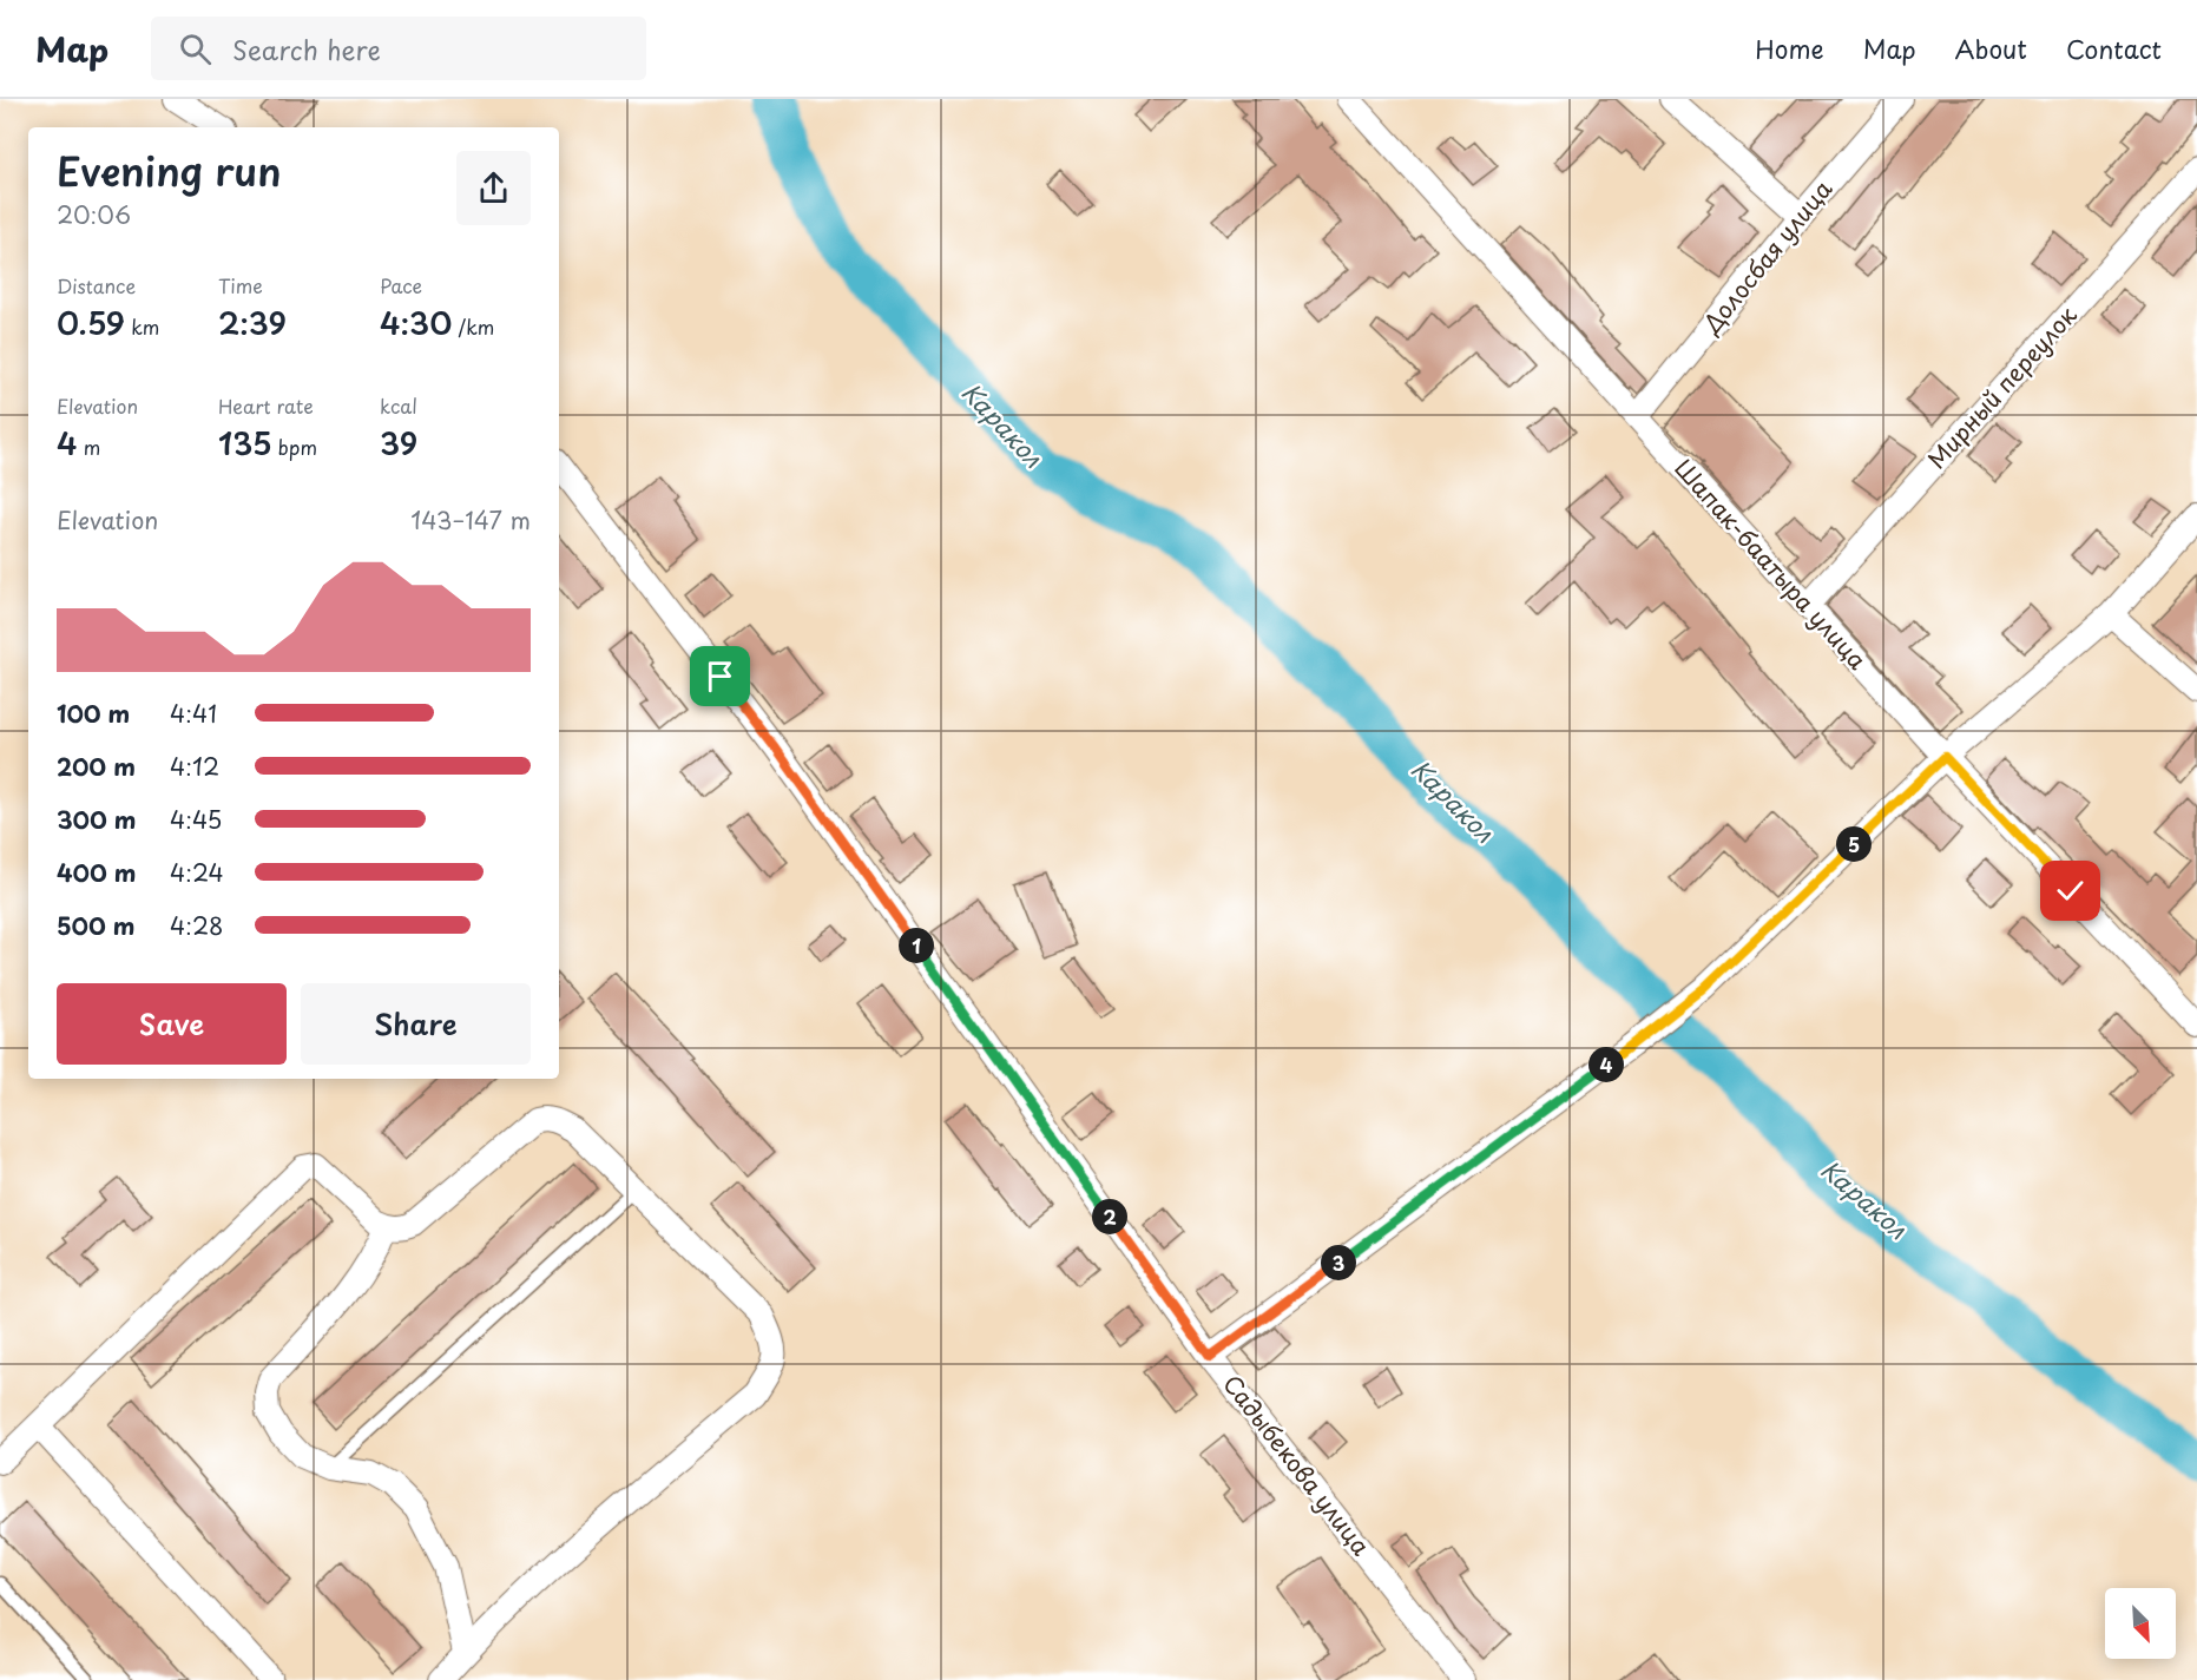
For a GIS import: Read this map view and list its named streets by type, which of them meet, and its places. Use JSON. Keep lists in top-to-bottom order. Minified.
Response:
{"streets":{"street":["Долосбая улица","Мирный переулок","Шапак-баатыра улица","Садыбекова улица"]},"crossings":[["Долосбая улица","Шапак-баатыра улица"],["Мирный переулок","Шапак-баатыра улица"]],"water":["Каракол"],"north":"bottom right","page":{"header":"Map","search":"Search here","nav":["Home","Map","About","Contact"],"heading":["Evening run","20:06"],"stats":[["Distance","0.59 km"],["Time","2:39"],["Pace","4:30 /km"],["Elevation","4 m"],["Heart rate","135 bpm"],["kcal","39"]],"chart":["Elevation","143–147 m"],"list":[{"name":"100 m","note":"4:41"},{"name":"200 m","note":"4:12"},{"name":"300 m","note":"4:45"},{"name":"400 m","note":"4:24"},{"name":"500 m","note":"4:28"}],"pins":["5","1","4","2","3"],"buttons":["Save","Share"]}}
